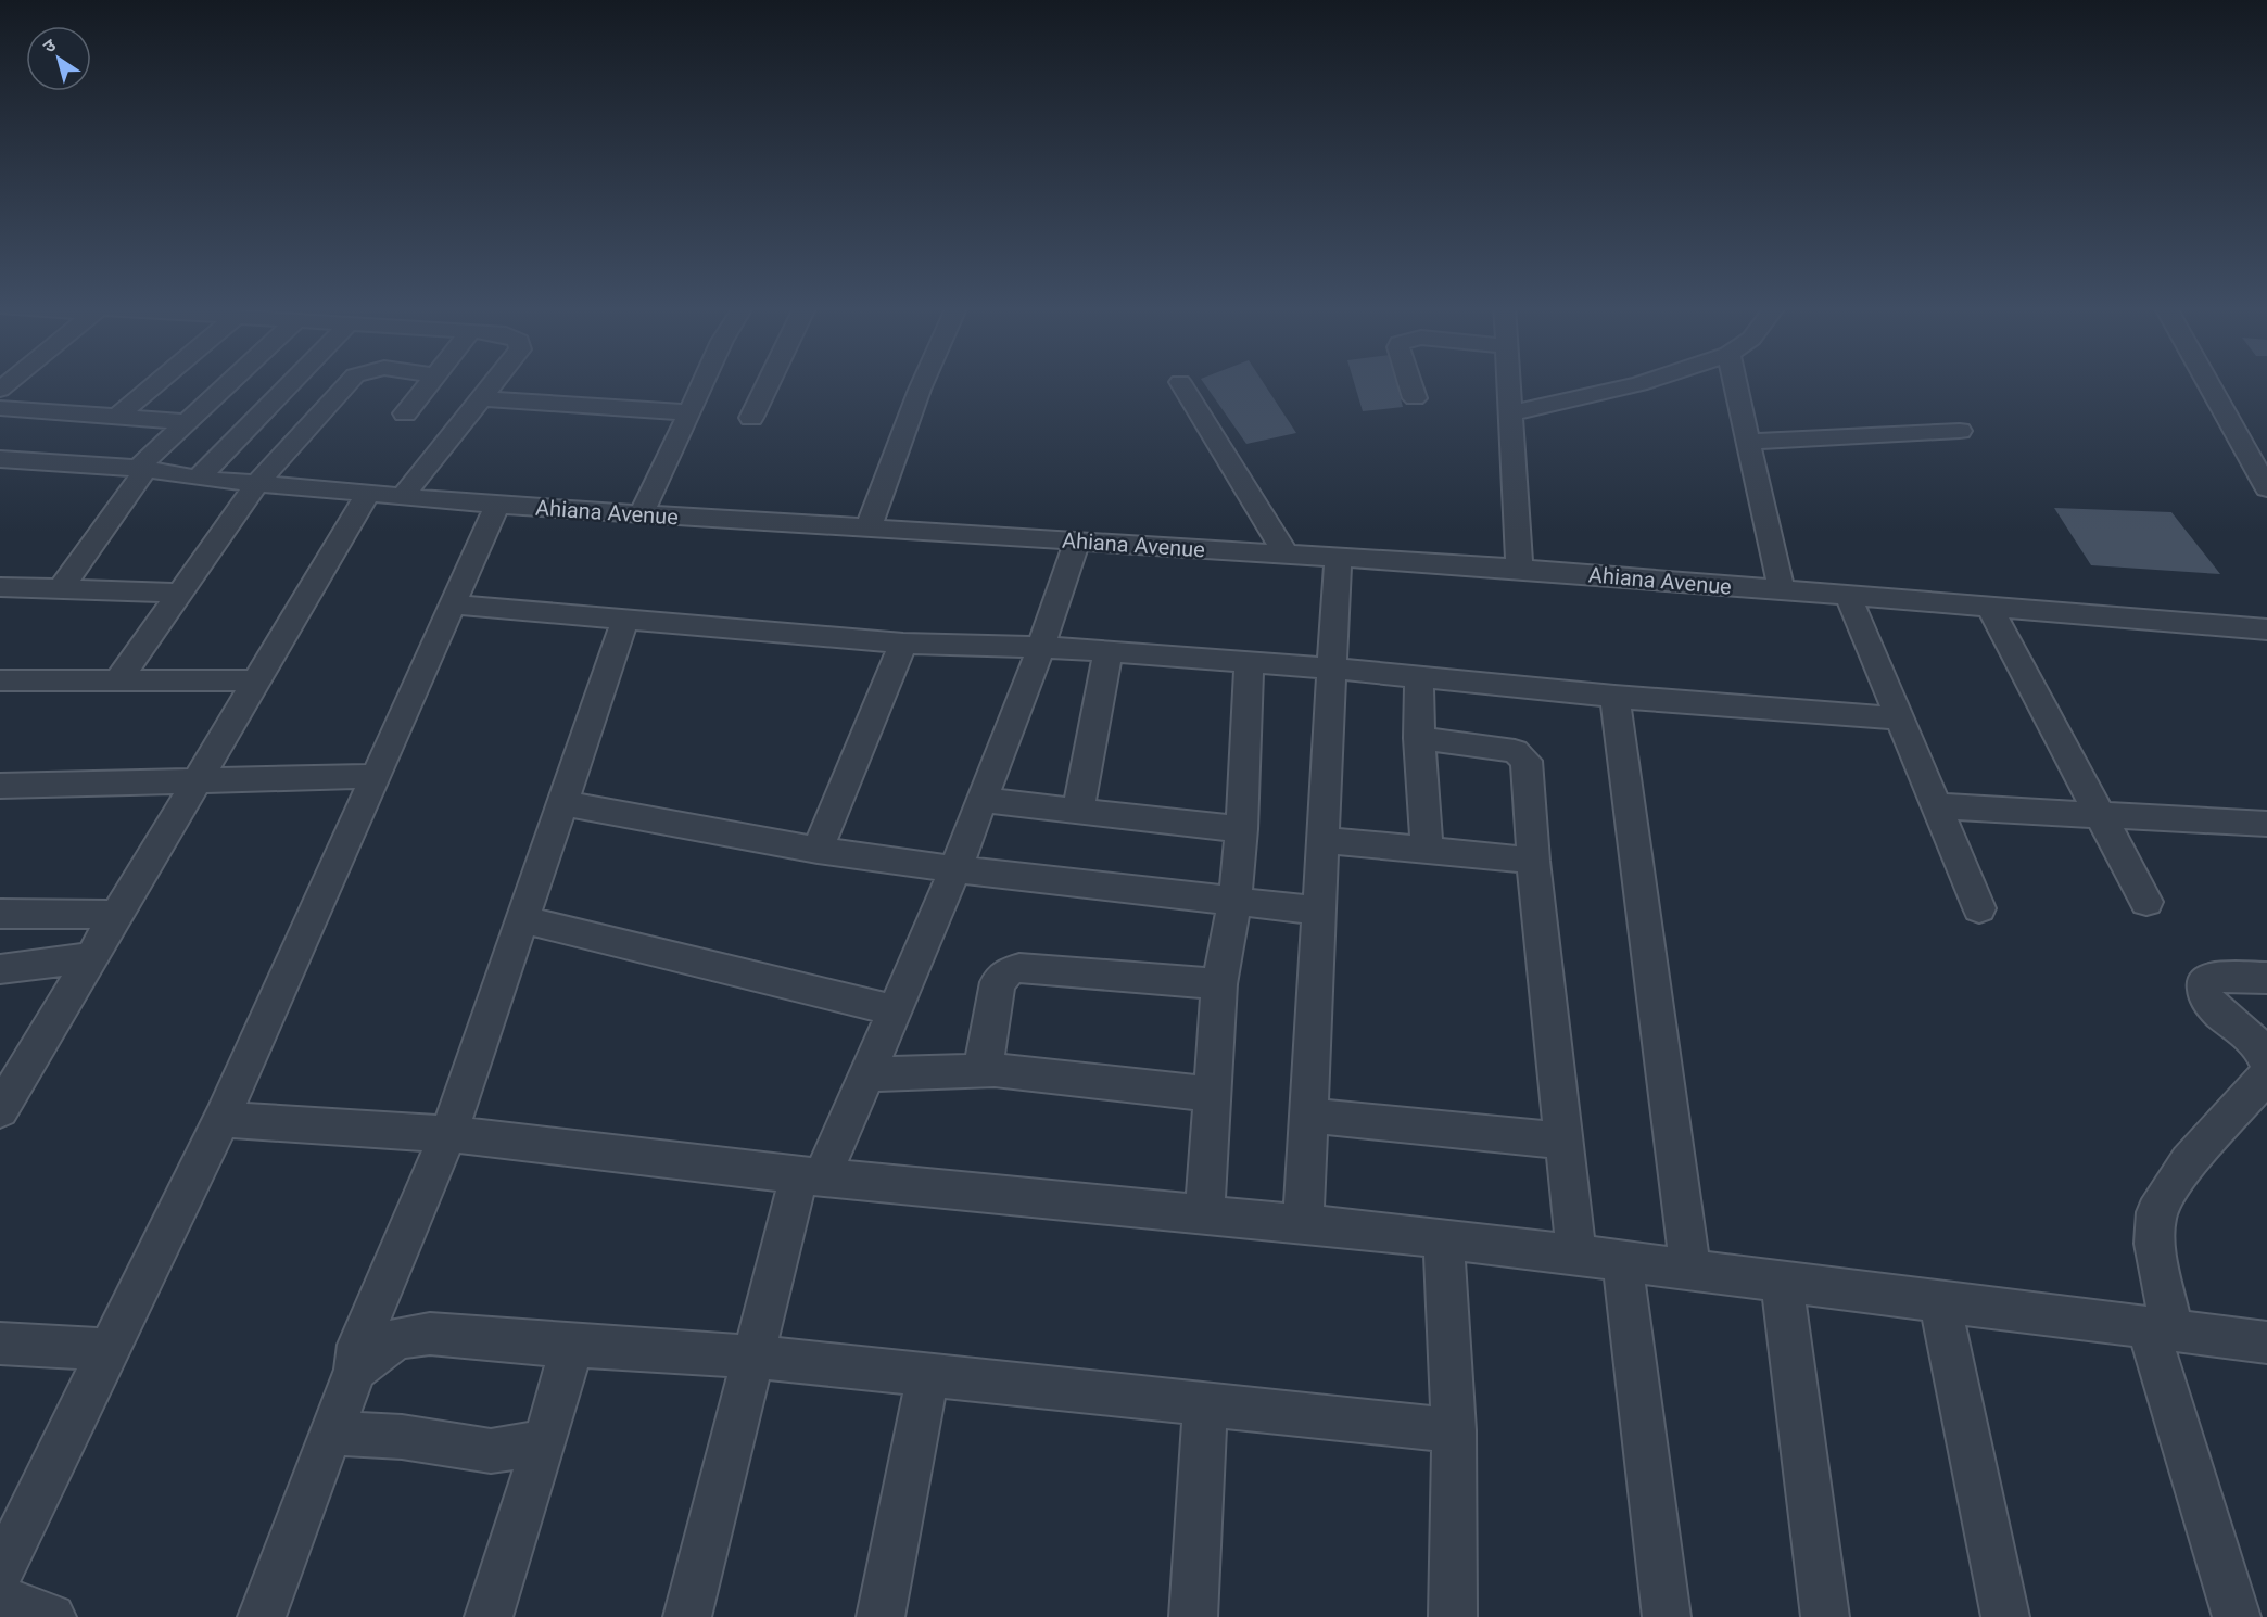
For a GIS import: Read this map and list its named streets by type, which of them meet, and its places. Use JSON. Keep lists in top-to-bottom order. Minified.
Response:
{"streets":{"street":["Ahiana Avenue"]},"north":"top left"}
